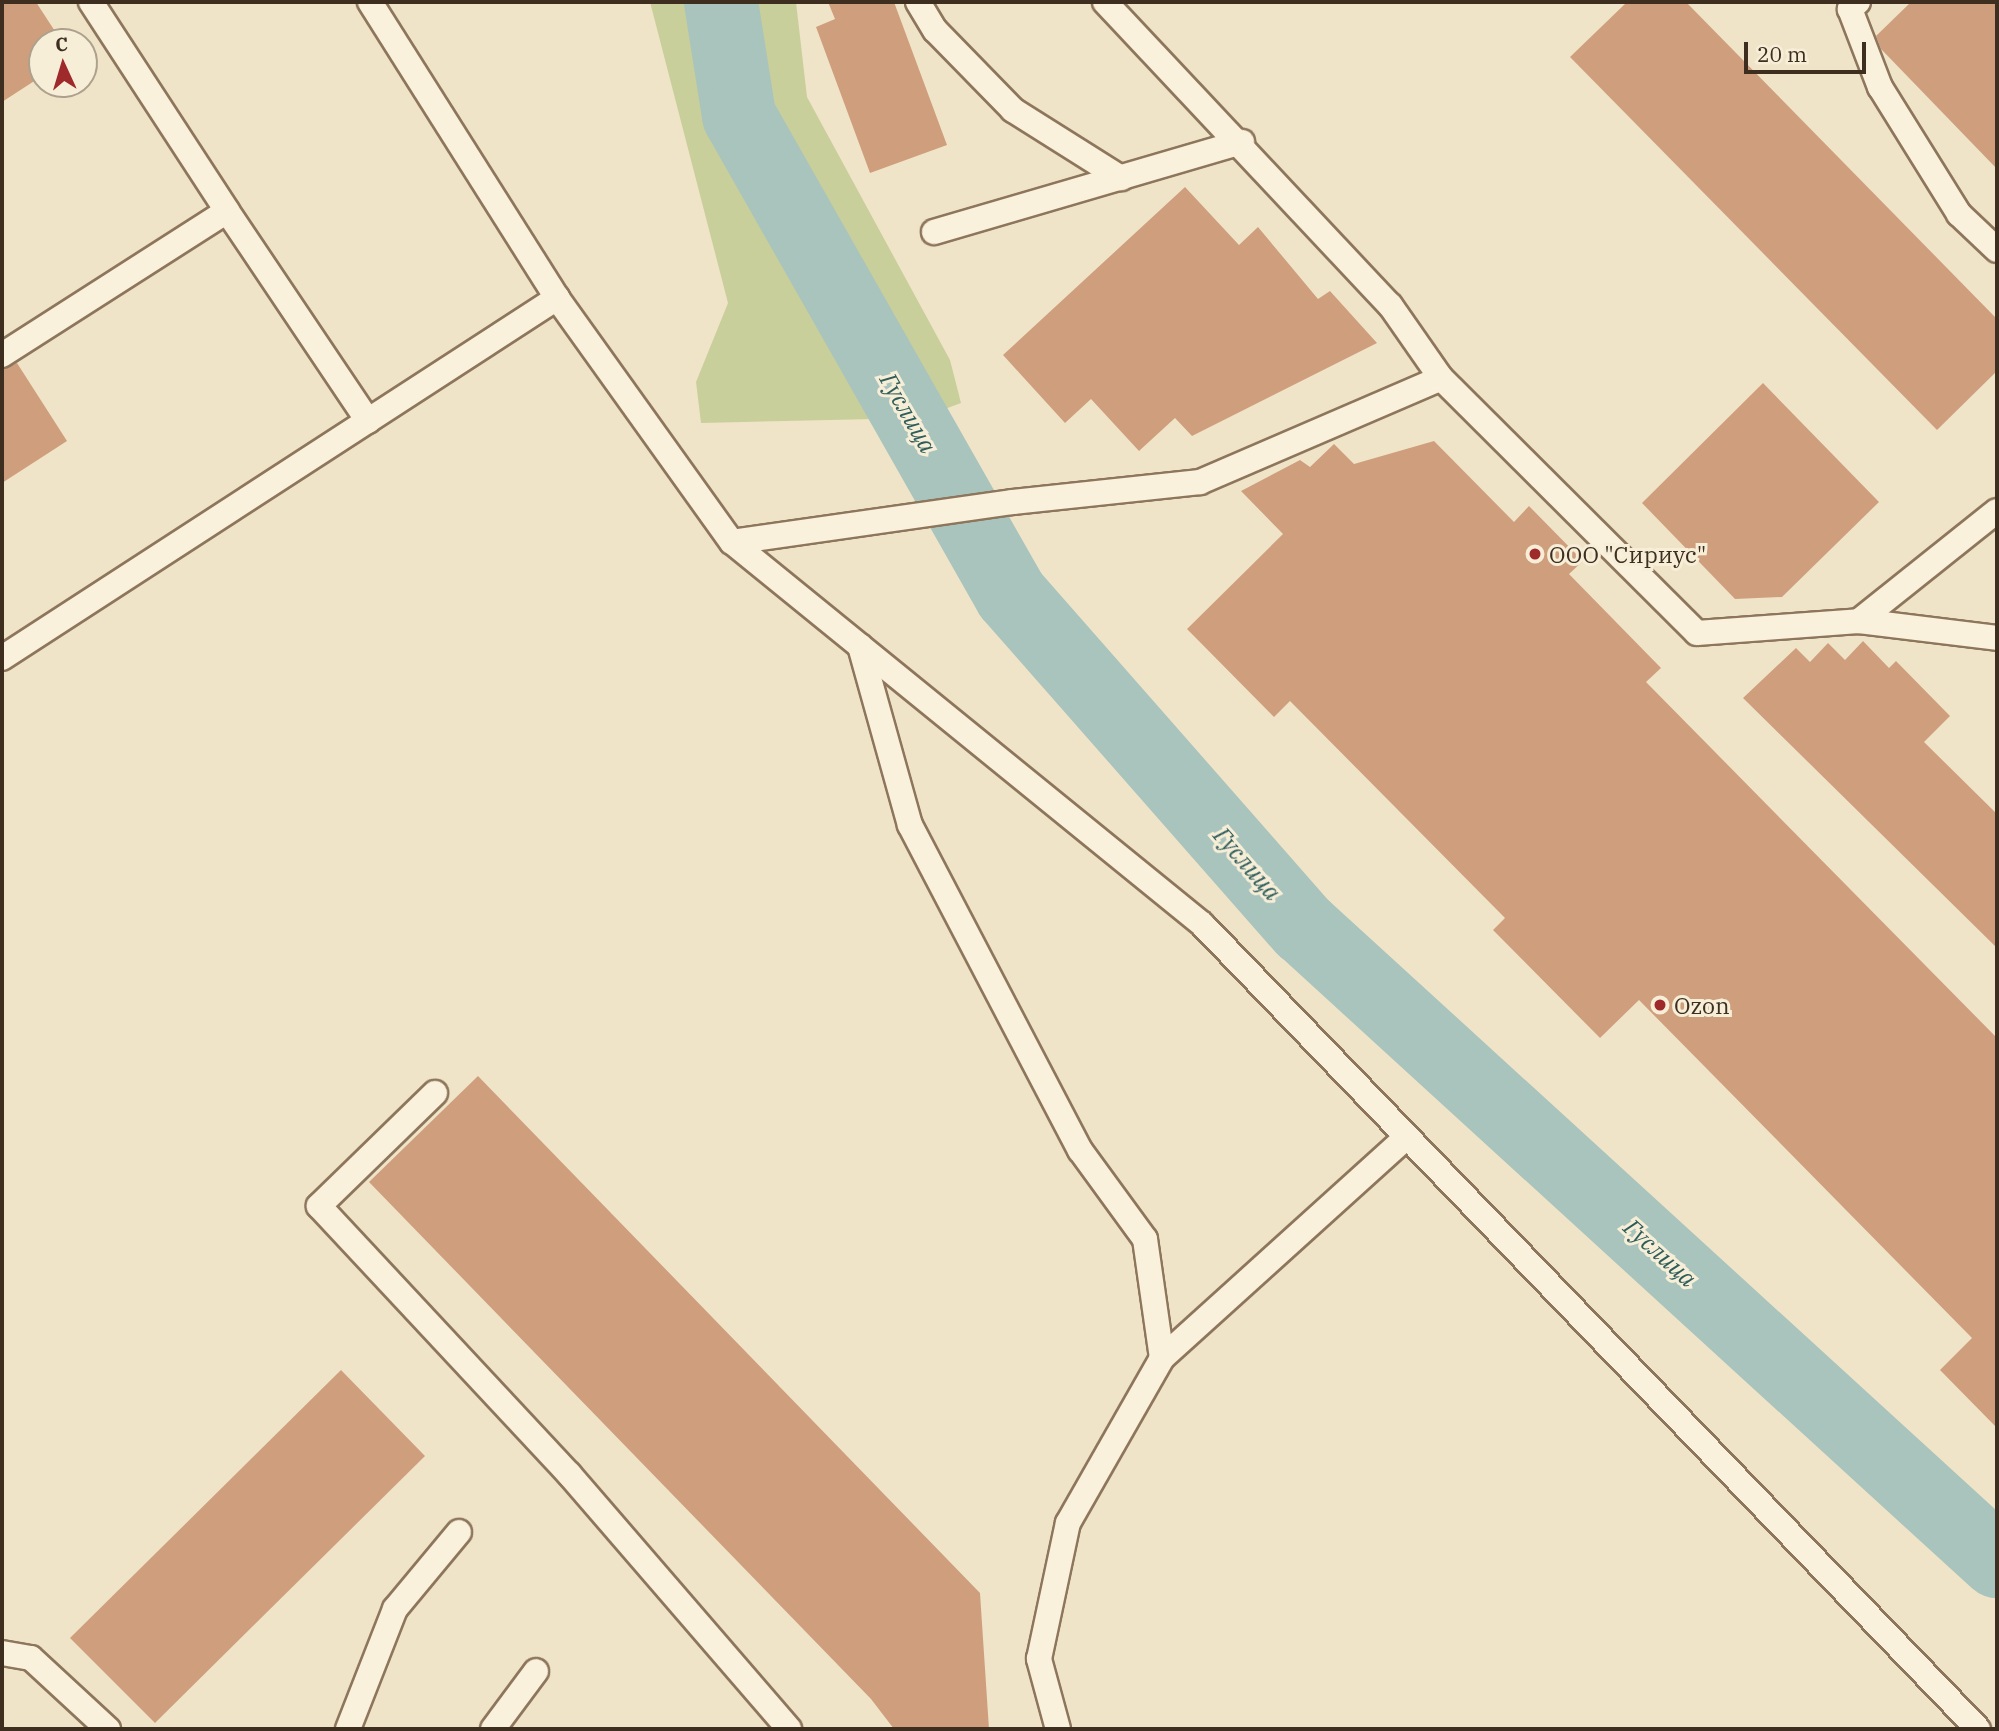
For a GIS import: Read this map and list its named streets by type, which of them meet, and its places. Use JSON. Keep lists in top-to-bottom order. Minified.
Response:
{"water":["Гуслица"],"places":["ООО \"Сириус\"","Ozon"],"scale_bar":"20 m","north":"top"}
